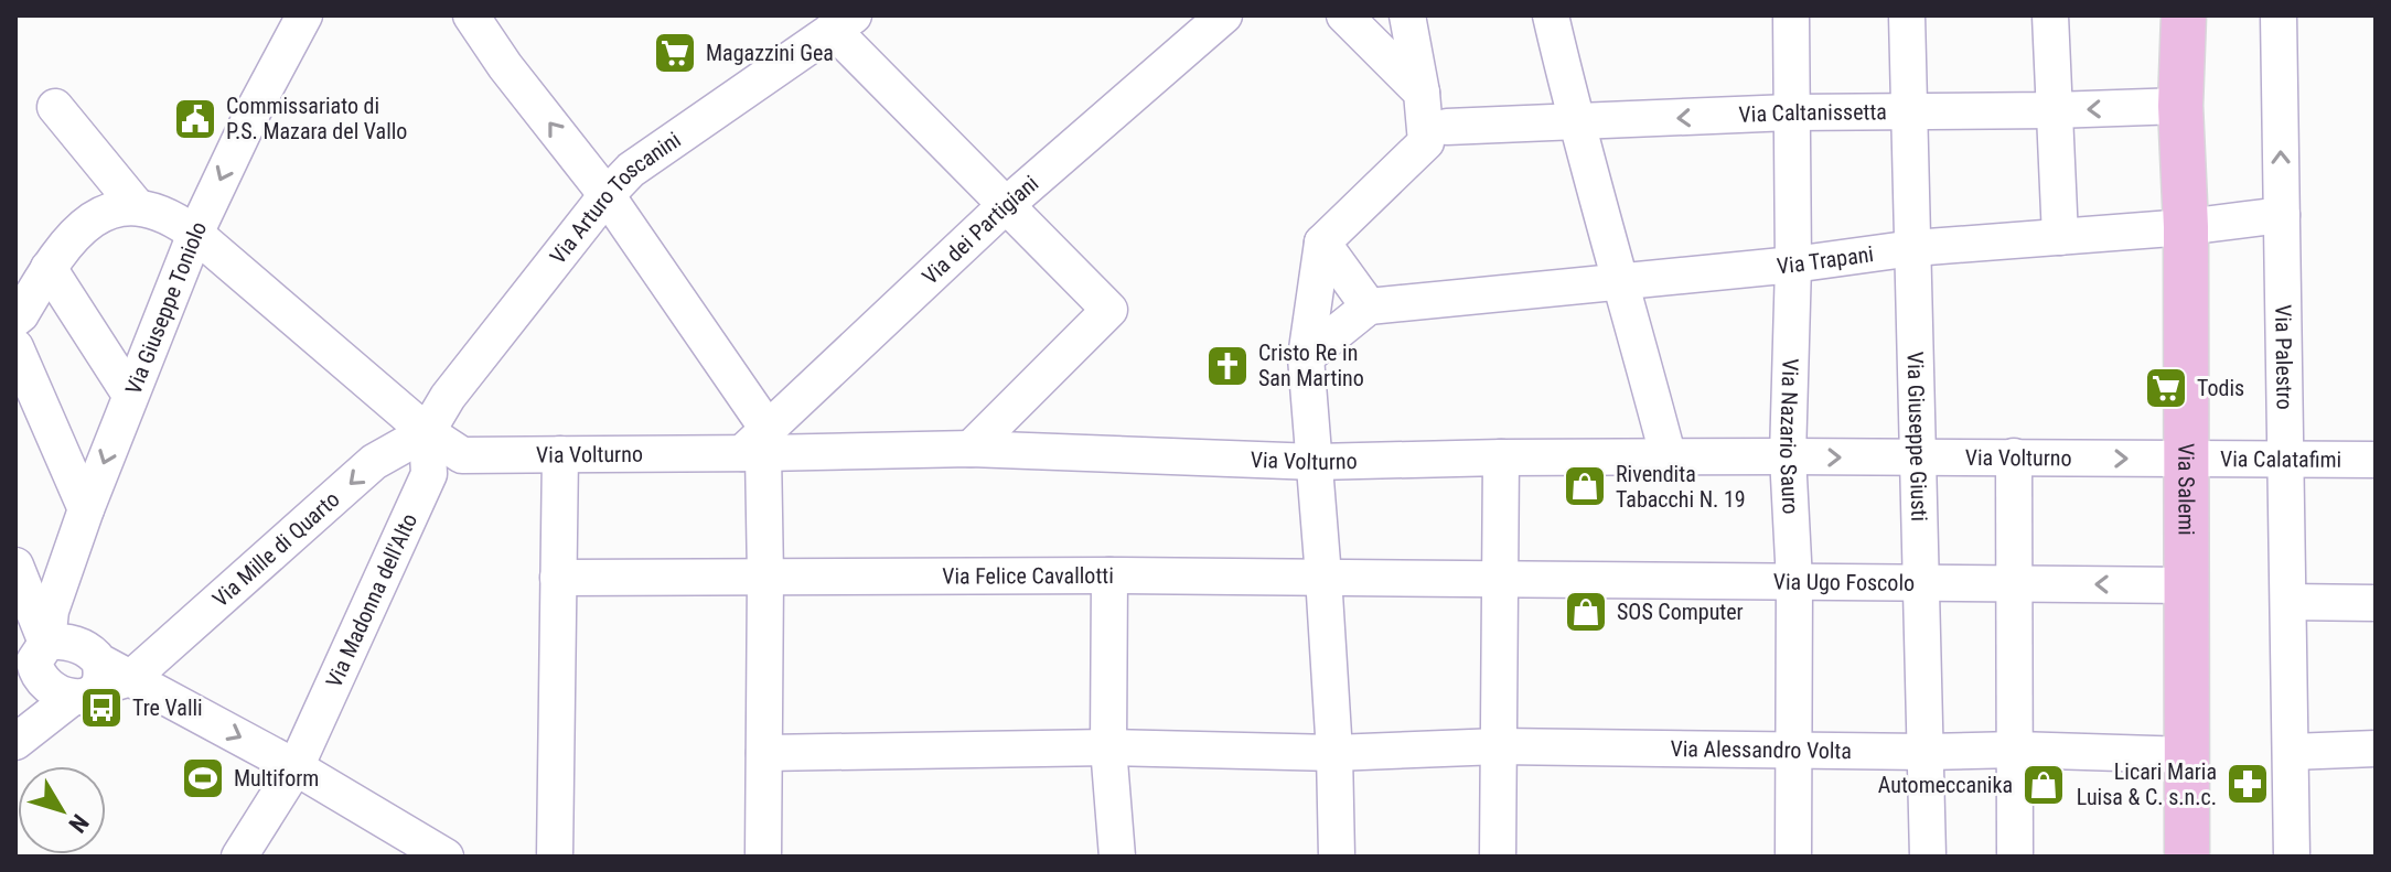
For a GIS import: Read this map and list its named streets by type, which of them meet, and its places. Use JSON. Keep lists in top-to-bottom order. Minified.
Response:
{"streets":{"main road":["Via Salemi"],"street":["Via Caltanissetta","Via Arturo Toscanini","Via dei Partigiani","Via Trapani","Via Giuseppe Toniolo","Via Palestro","Via Nazario Sauro","Via Giuseppe Giusti","Via Volturno","Via Calatafimi","Via Mille di Quarto","Via Felice Cavallotti","Via Ugo Foscolo","Via Madonna dell'Alto","Via Alessandro Volta"]},"crossings":[["Via Caltanissetta","Via Nazario Sauro"],["Via Caltanissetta","Via Giuseppe Giusti"],["Via Caltanissetta","Via Salemi"],["Via Arturo Toscanini","Via Volturno"],["Via Arturo Toscanini","Via Mille di Quarto"],["Via Arturo Toscanini","Via Madonna dell'Alto"],["Via dei Partigiani","Via Volturno"],["Via Trapani","Via Palestro"],["Via Trapani","Via Nazario Sauro"],["Via Trapani","Via Giuseppe Giusti"],["Via Trapani","Via Salemi"],["Via Giuseppe Toniolo","Via Volturno"],["Via Palestro","Via Calatafimi"],["Via Nazario Sauro","Via Volturno"],["Via Nazario Sauro","Via Ugo Foscolo"],["Via Nazario Sauro","Via Alessandro Volta"],["Via Giuseppe Giusti","Via Volturno"],["Via Giuseppe Giusti","Via Ugo Foscolo"],["Via Giuseppe Giusti","Via Alessandro Volta"],["Via Volturno","Via Calatafimi"],["Via Volturno","Via Salemi"],["Via Volturno","Via Mille di Quarto"],["Via Volturno","Via Madonna dell'Alto"],["Via Calatafimi","Via Salemi"],["Via Salemi","Via Ugo Foscolo"],["Via Salemi","Via Alessandro Volta"],["Via Mille di Quarto","Via Madonna dell'Alto"],["Via Felice Cavallotti","Via Ugo Foscolo"]],"one_way":["Via Caltanissetta","Via Giuseppe Toniolo","Via Mille di Quarto"],"places":{"supermarket":["Magazzini Gea","Todis"],"public building":["Commissariato di P.S. Mazara del Vallo"],"church":["Cristo Re in San Martino"],"shop":["Rivendita Tabacchi N. 19","SOS Computer","Automeccanika"],"bus stop":["Tre Valli"],"sports":["Multiform"],"pharmacy":["Licari Maria Luisa & C. s.n.c."]},"north":"bottom right"}
